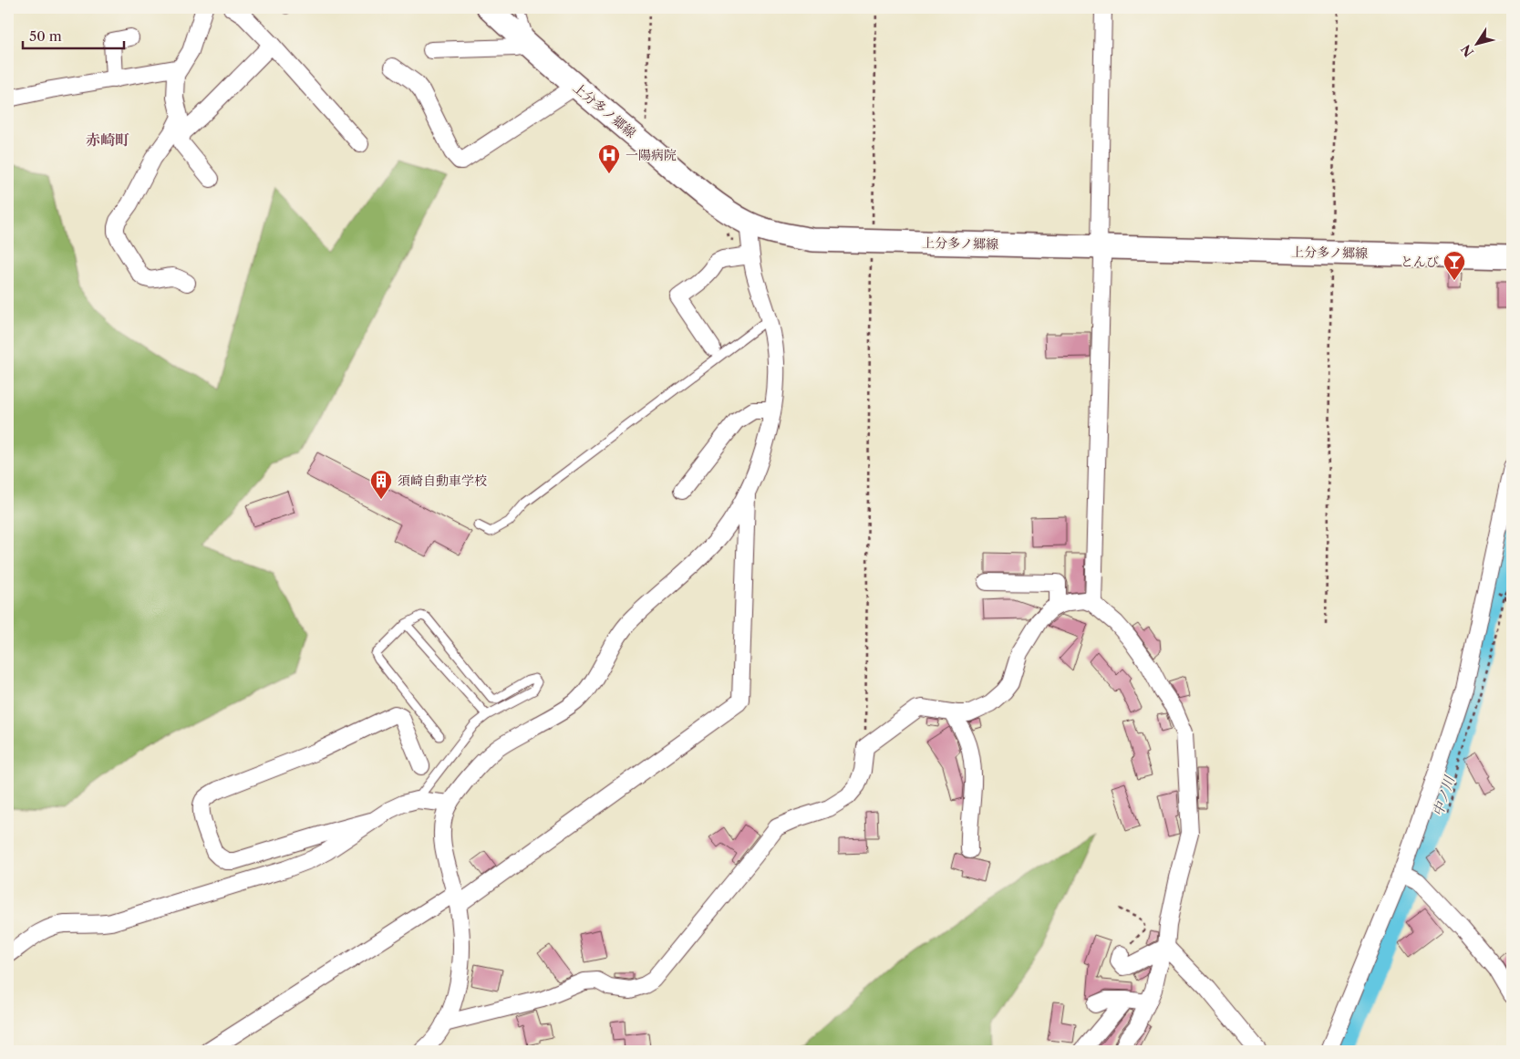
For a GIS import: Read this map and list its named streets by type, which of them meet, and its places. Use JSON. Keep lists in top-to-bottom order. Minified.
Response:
{"streets":{"main road":["上分多ノ郷線"]},"districts":["赤崎町"],"water":["中ノ川"],"places":{"hospital":["一陽病院"],"bar":["とんび"],"building":["須崎自動車学校"]},"scale_bar":"50 m","north":"bottom left"}
